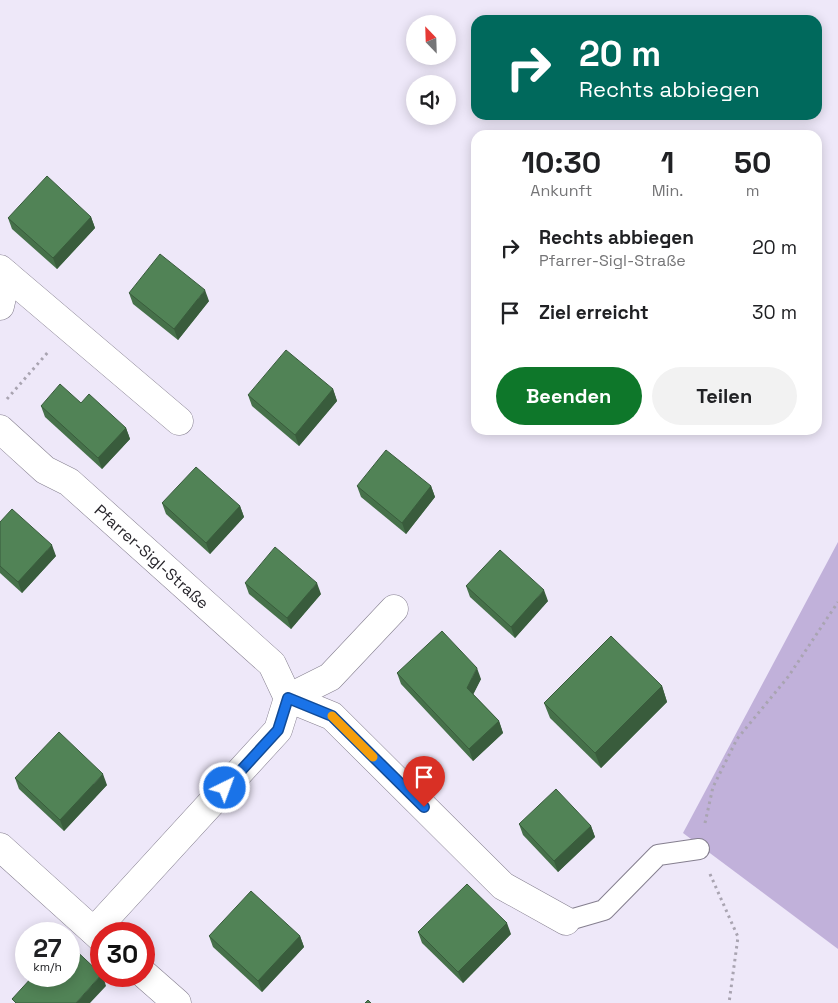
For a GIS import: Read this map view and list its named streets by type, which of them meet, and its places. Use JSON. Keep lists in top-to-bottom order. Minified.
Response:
{"streets":{"street":["Pfarrer-Sigl-Straße"]},"north":"top left","page":{"turn":["20 m","Rechts abbiegen"],"eta":["10:30","Ankunft","1","Min.","50","m"],"list":[{"name":"Rechts abbiegen","note":"Pfarrer-Sigl-Straße","value":"20 m"},{"name":"Ziel erreicht","value":"30 m"}],"buttons":["Beenden","Teilen"],"speed":"27 km/h","limit":"30"}}
